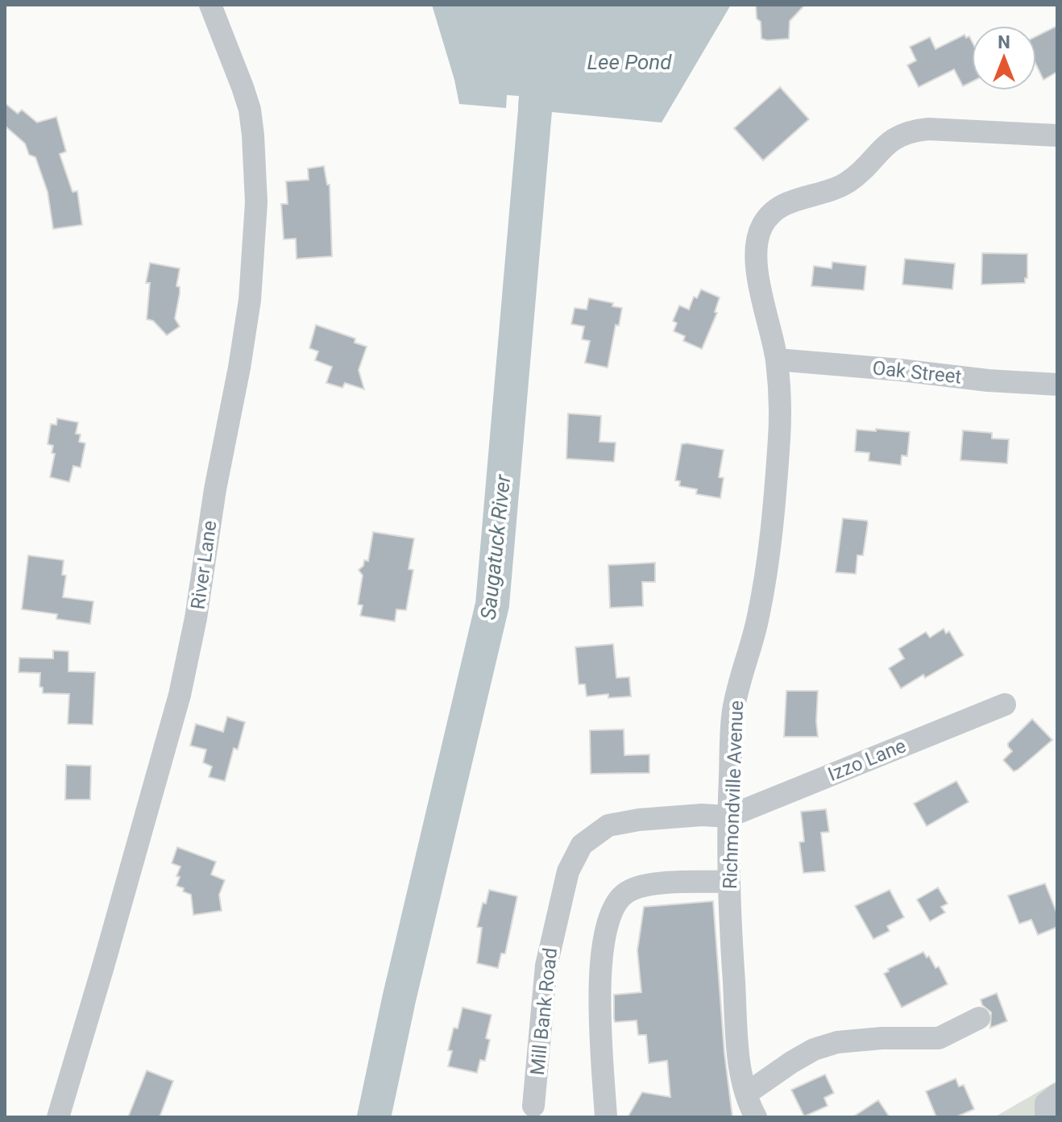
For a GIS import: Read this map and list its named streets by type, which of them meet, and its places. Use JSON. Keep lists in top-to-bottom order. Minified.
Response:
{"streets":{"street":["Oak Street","River Lane","Izzo Lane","Richmondville Avenue","Mill Bank Road"]},"crossings":[["Oak Street","Richmondville Avenue"],["Izzo Lane","Richmondville Avenue"],["Izzo Lane","Mill Bank Road"],["Richmondville Avenue","Mill Bank Road"]],"water":["Lee Pond","Saugatuck River"],"north":"top"}
